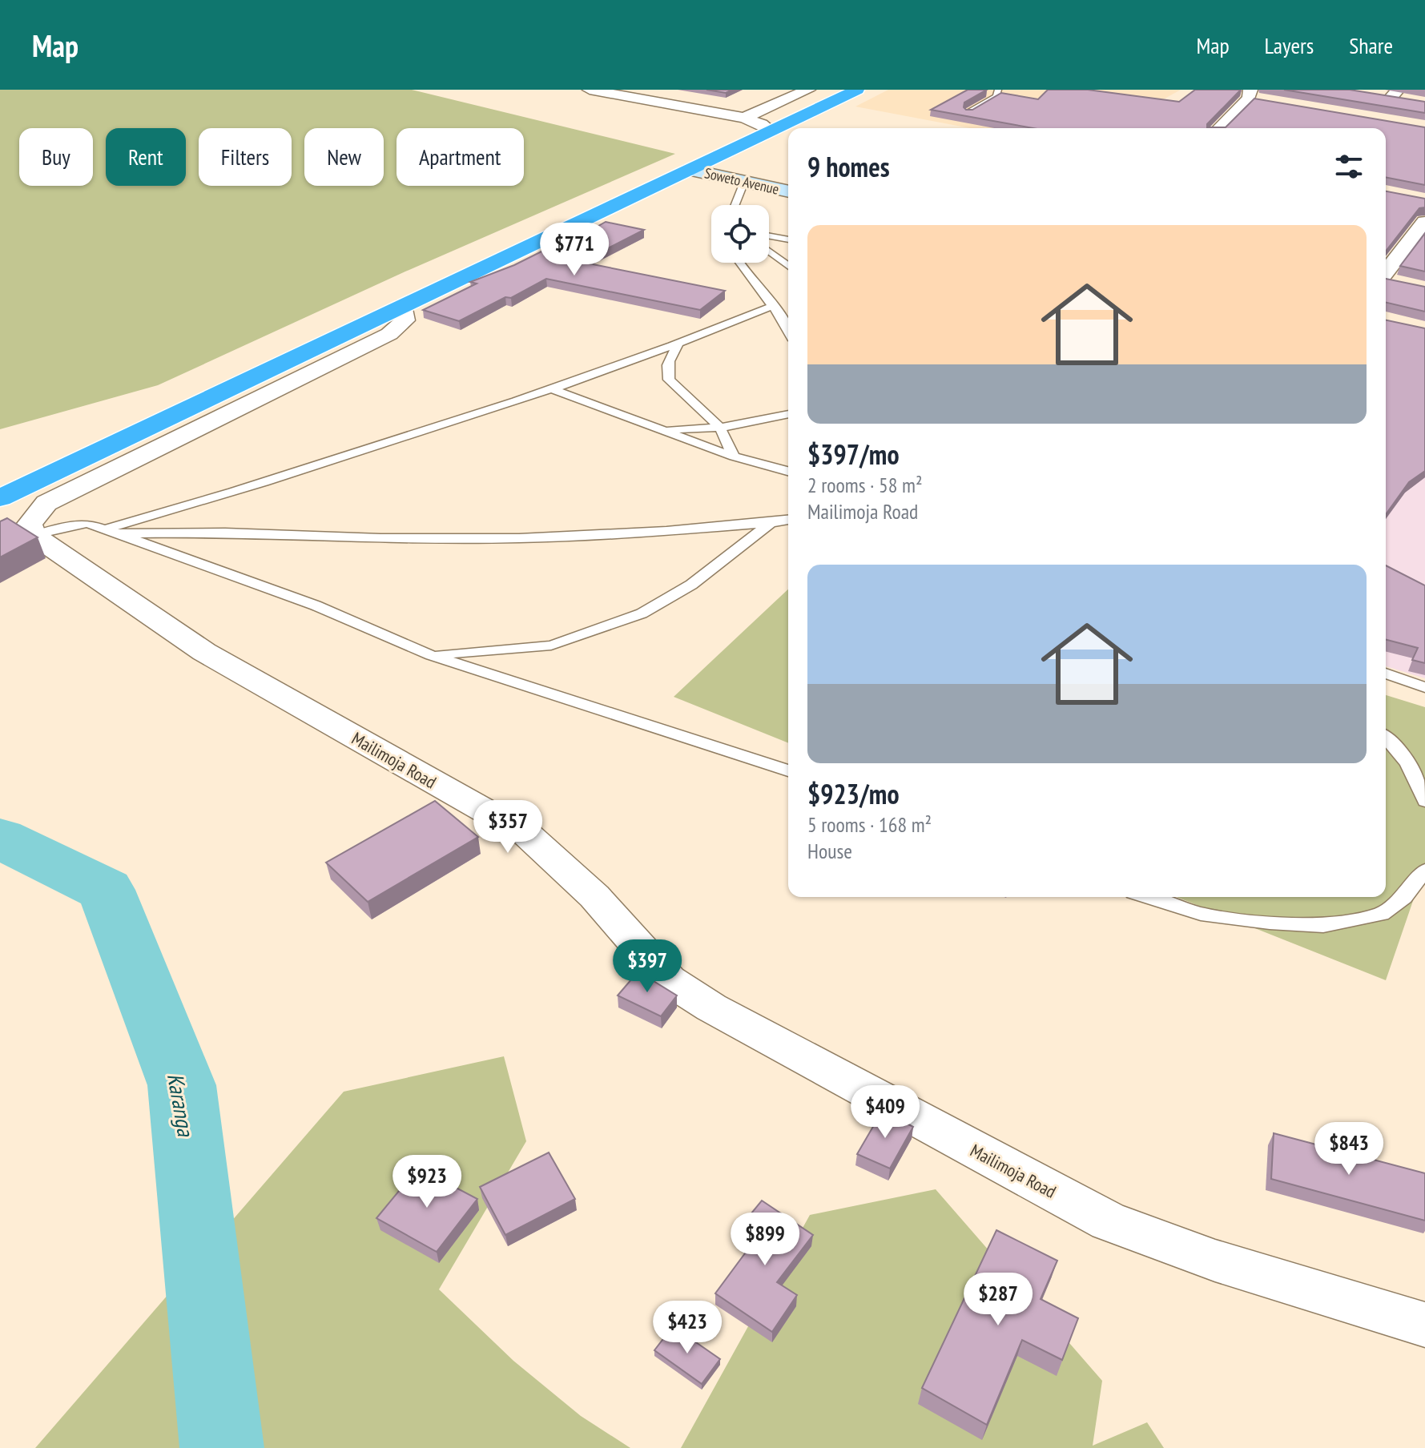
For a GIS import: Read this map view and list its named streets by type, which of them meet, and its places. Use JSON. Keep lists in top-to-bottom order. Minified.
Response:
{"streets":{"street":["Soweto Avenue","Mailimoja Road"]},"water":["Karanga"],"page":{"header":"Map","nav":["Map","Layers","Share"],"chip":["Buy","Rent","Filters","New","Apartment"],"heading":"9 homes","list":[{"name":"$397/mo","note":"2 rooms · 58 m² · Mailimoja Road"},{"name":"$923/mo","note":"5 rooms · 168 m² · House"}],"price":["$771","$357","$397","$409","$843","$923","$899","$287","$423"]}}
